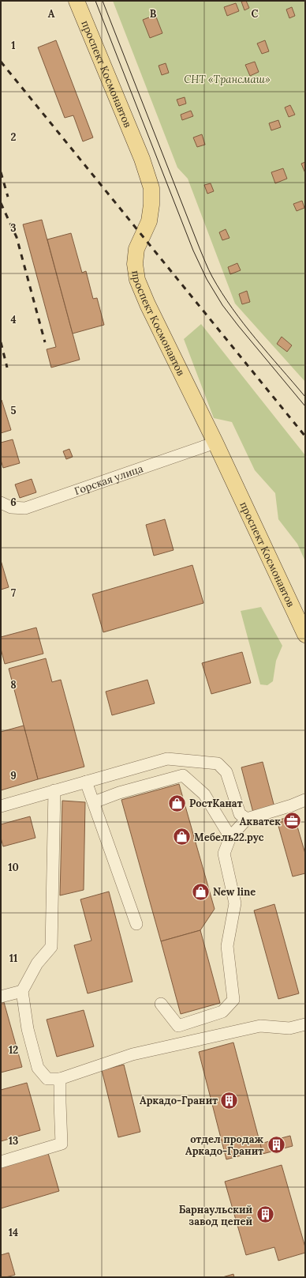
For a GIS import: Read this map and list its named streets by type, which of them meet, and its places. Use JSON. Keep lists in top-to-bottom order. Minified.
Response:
{"streets":{"main road":["проспект Космонавтов"],"street":["Горская улица"]},"crossings":[["проспект Космонавтов","Горская улица"]],"parks":["СНТ «Трансмаш»"],"places":{"shop":["РостКанат","Мебель22.рус","New line"],"office":["Акватек"],"building":["Аркадо-Гранит","отдел продаж Аркадо-Гранит","Барнаульский завод цепей"]},"grid":{"columns":["A","B","C"],"rows":["1","2","3","4","5","6","7","8","9","10","11","12","13","14"]}}
